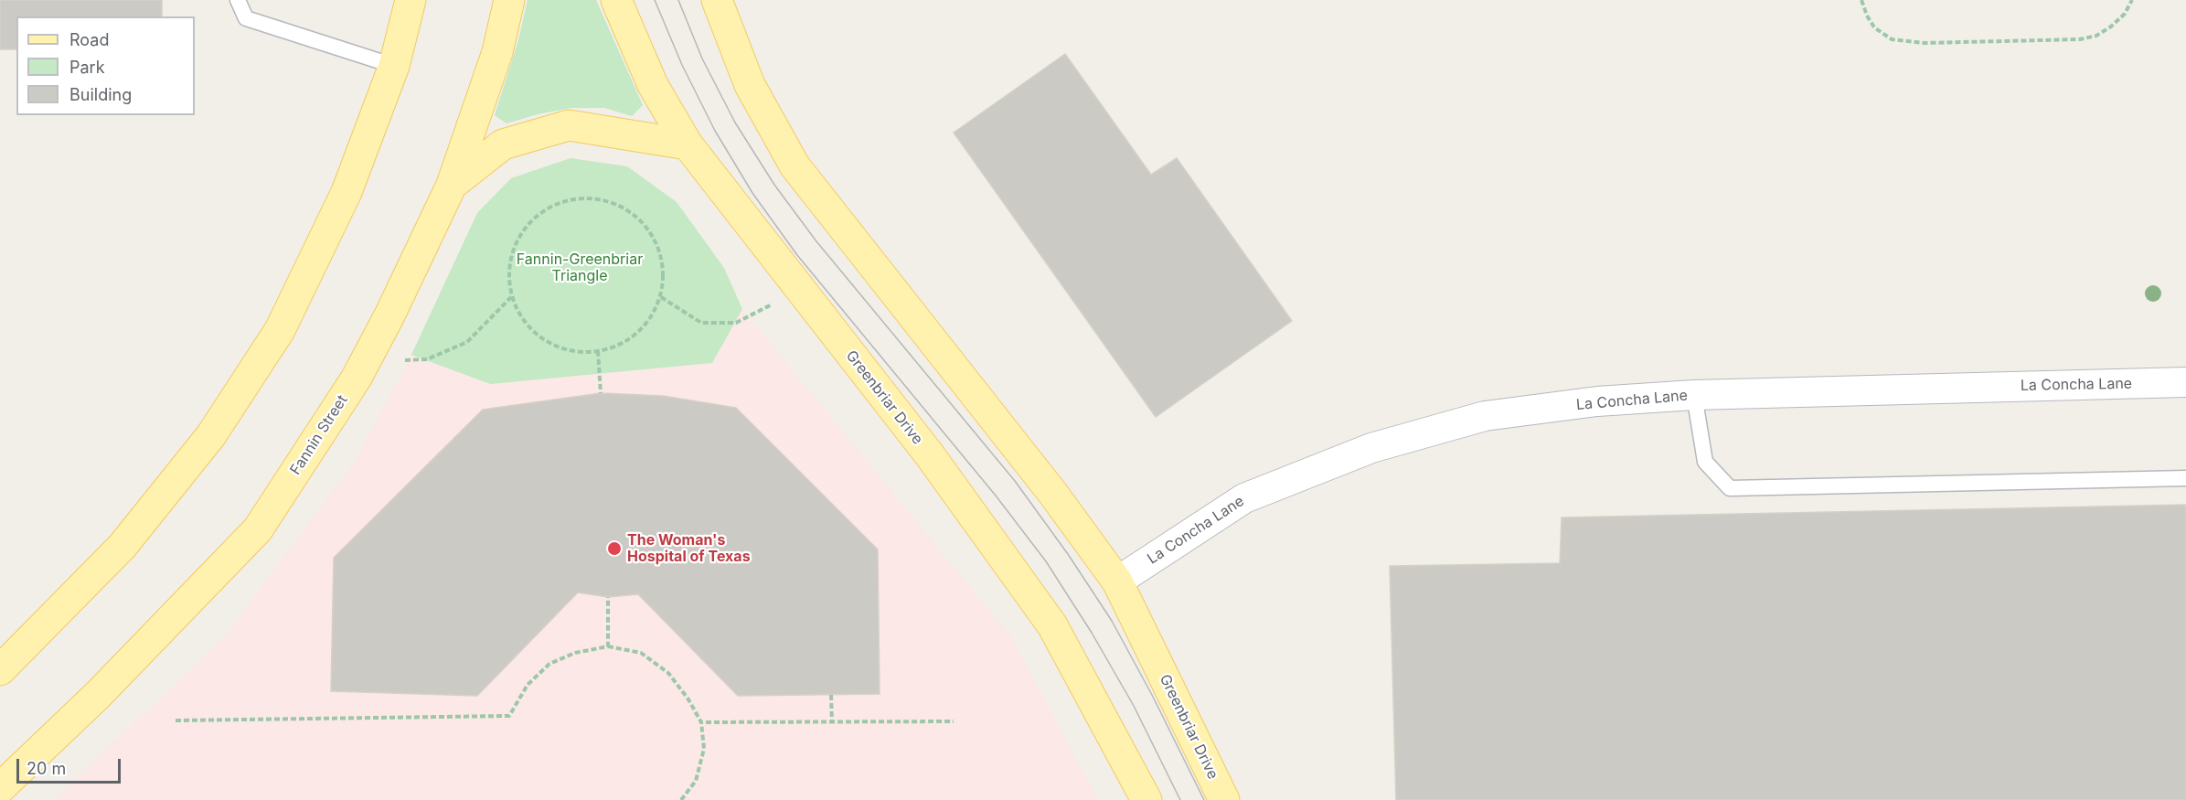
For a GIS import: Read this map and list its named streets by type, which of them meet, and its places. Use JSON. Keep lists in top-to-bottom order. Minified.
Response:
{"streets":{"main road":["Greenbriar Drive","Fannin Street"],"street":["La Concha Lane"]},"crossings":[["La Concha Lane","Greenbriar Drive"]],"parks":["Fannin-Greenbriar Triangle"],"places":["The Woman's Hospital of Texas"],"legend":["Road","Park","Building"],"scale_bar":"20 m"}
